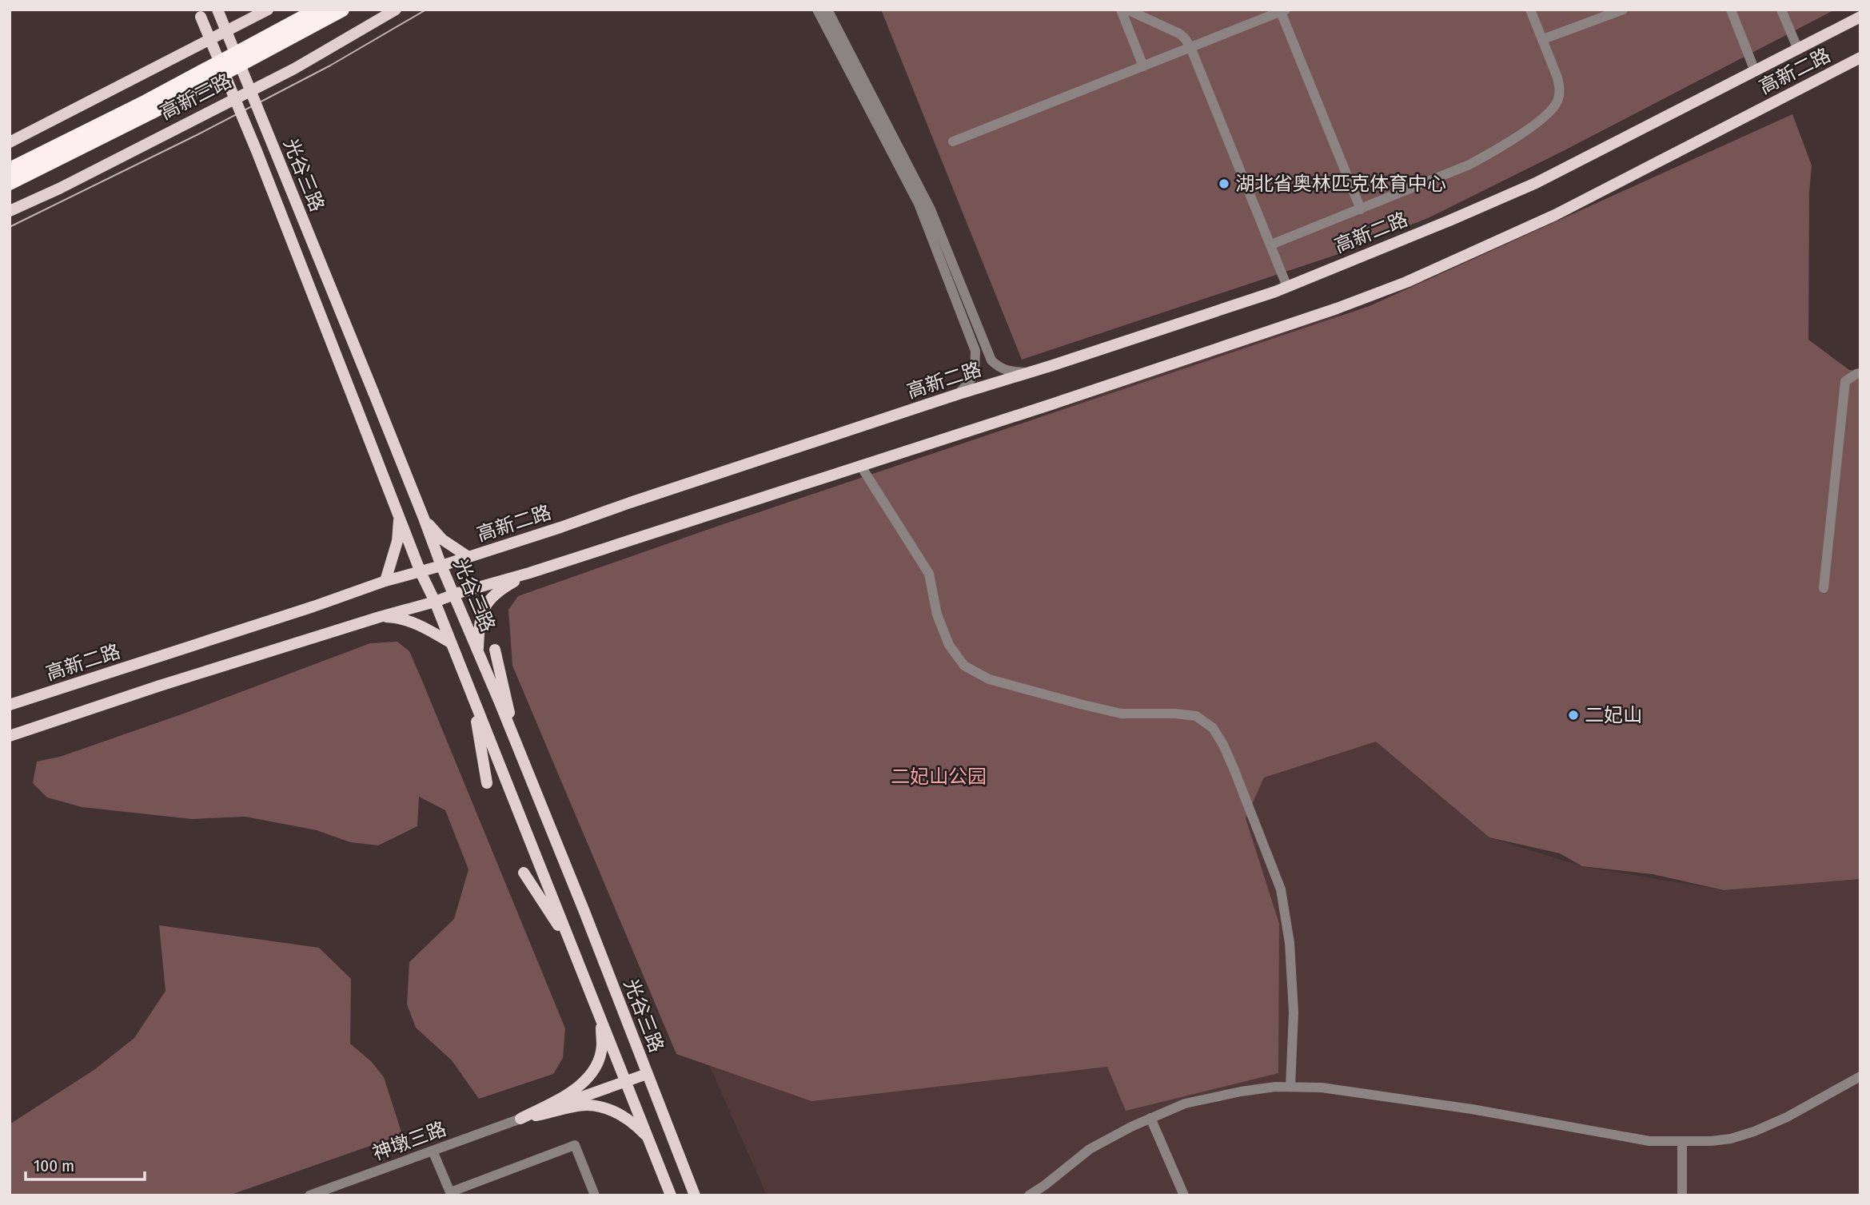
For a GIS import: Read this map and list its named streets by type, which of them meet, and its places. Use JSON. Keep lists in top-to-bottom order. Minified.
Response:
{"streets":{"highway":["高新三路"],"main road":["高新二路","光谷三路"],"street":["神墩三路"]},"crossings":[["高新二路","光谷三路"]],"parks":["二妃山公园"],"places":["湖北省奥林匹克体育中心","二妃山"],"scale_bar":"100 m"}
